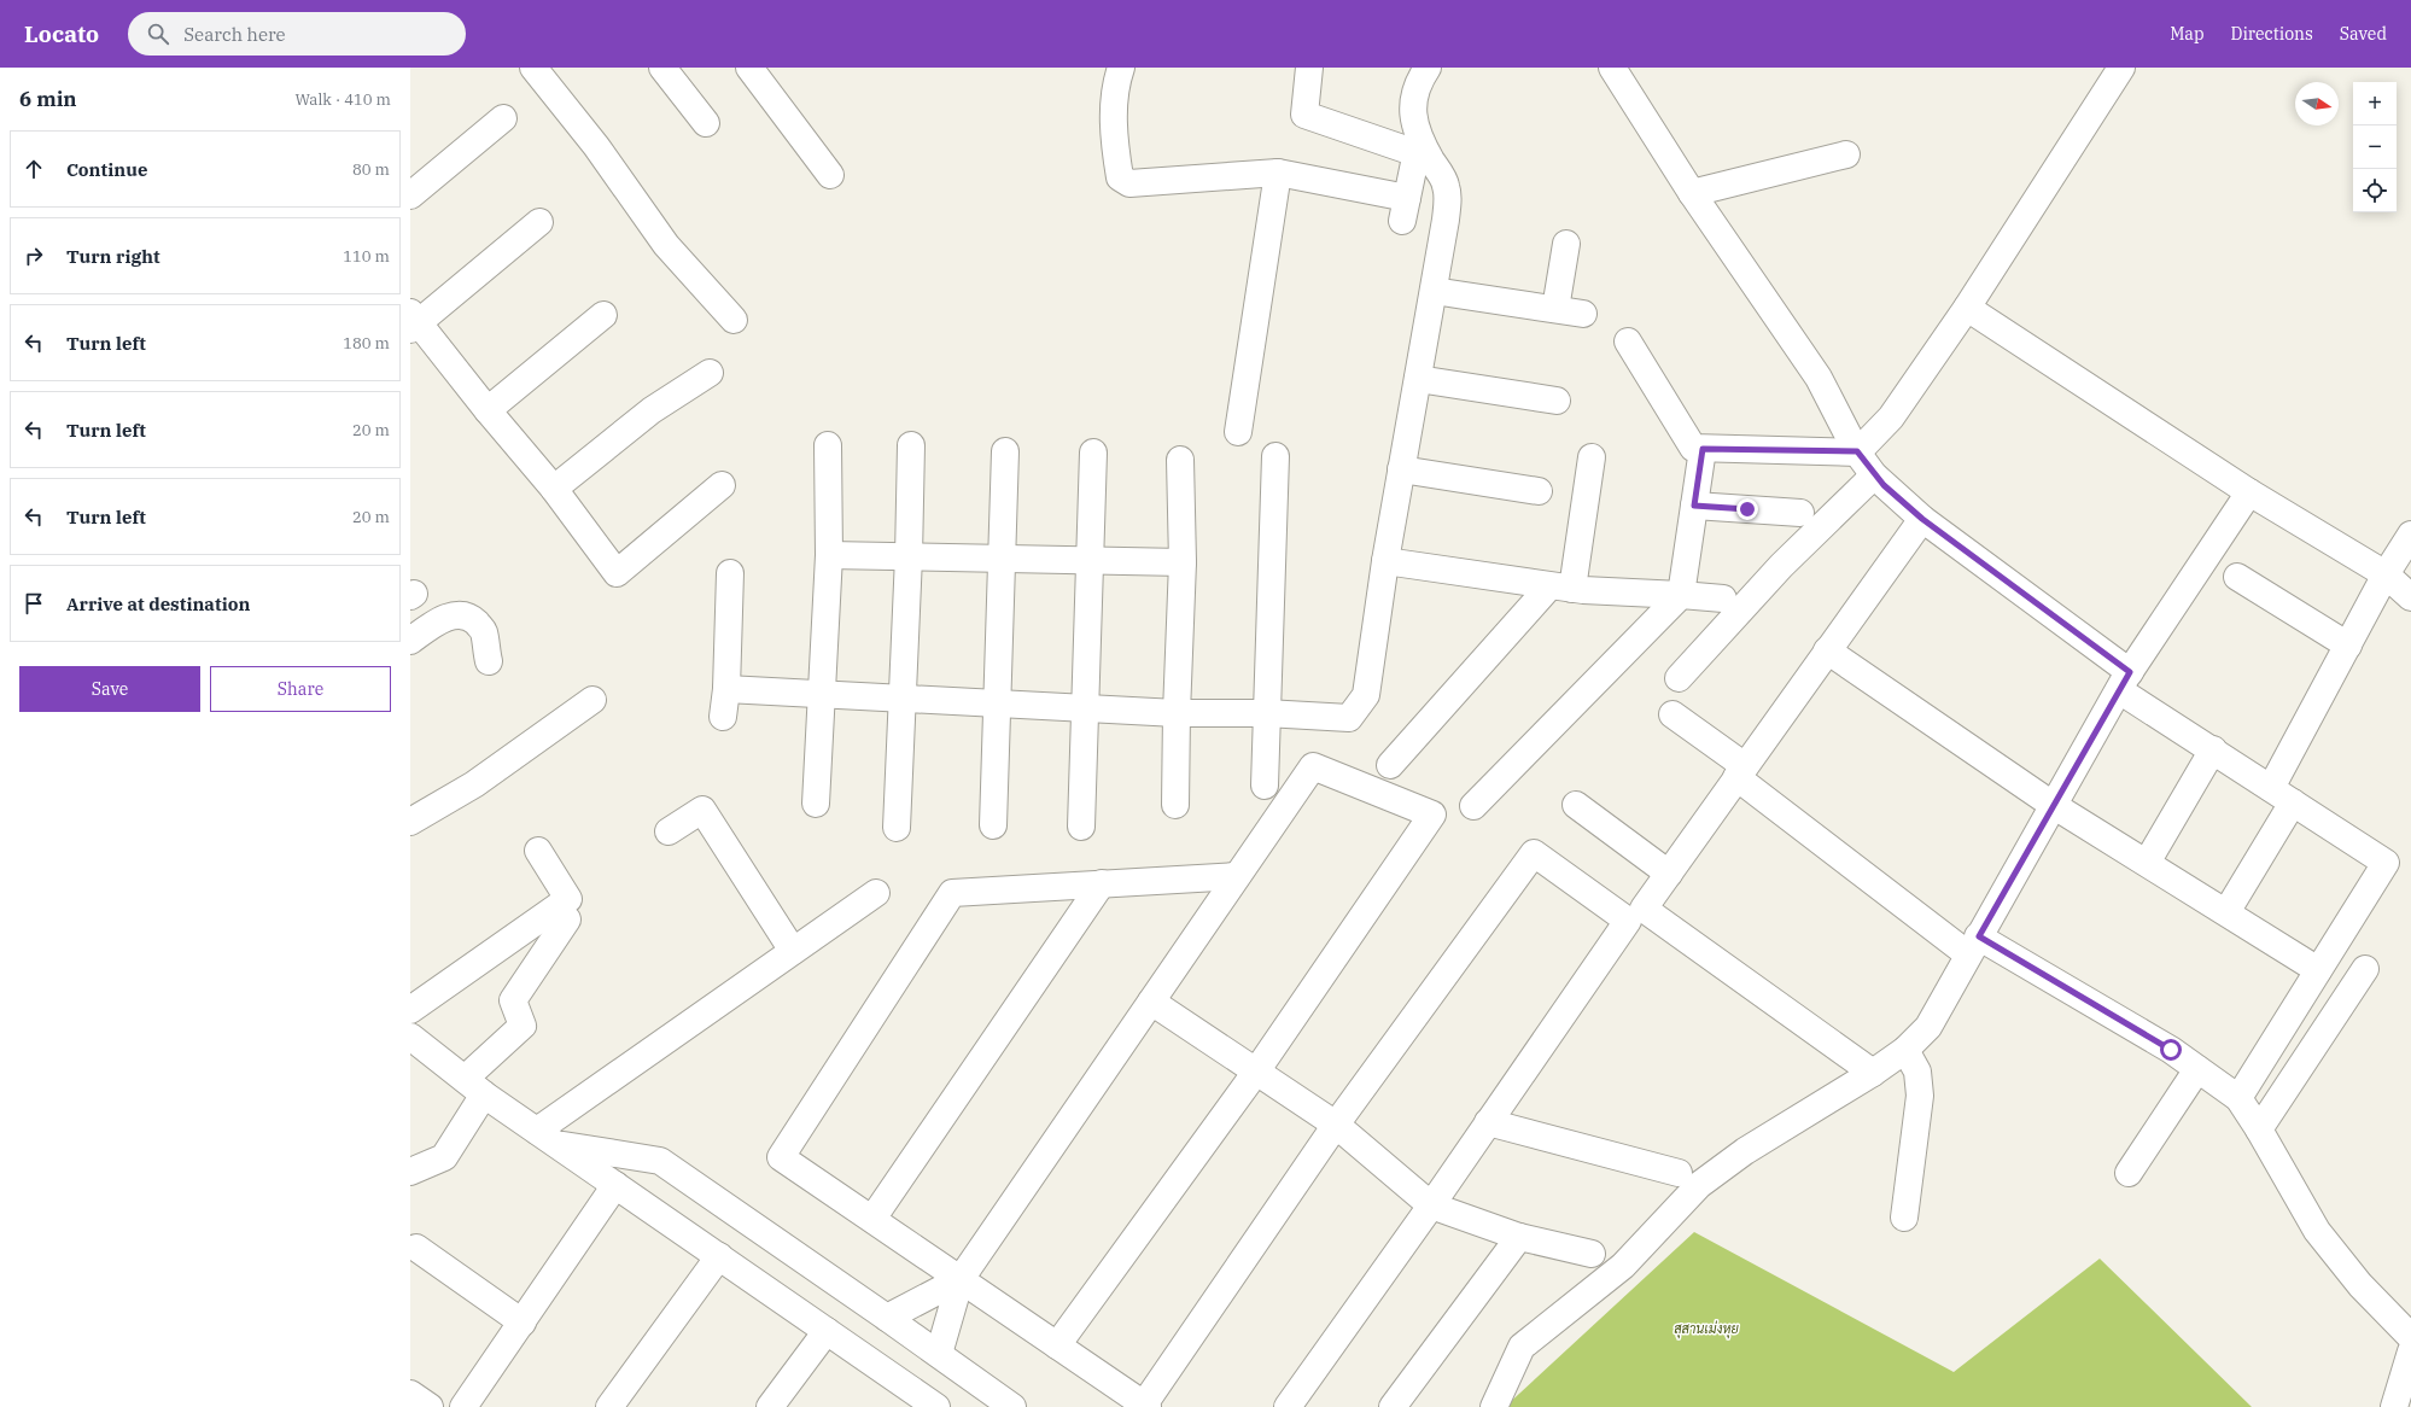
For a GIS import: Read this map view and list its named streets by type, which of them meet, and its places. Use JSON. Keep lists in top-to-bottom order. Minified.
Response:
{"parks":["สุสานเม่งหุย"],"north":"right","page":{"header":"Locato","search":"Search here","nav":["Map","Directions","Saved"],"heading":["6 min","Walk · 410 m"],"map_buttons":["+","−"],"list":[["Continue","80 m"],["Turn right","110 m"],["Turn left","180 m"],["Turn left","20 m"],["Turn left","20 m"],"Arrive at destination"],"buttons":["Save","Share"]}}
